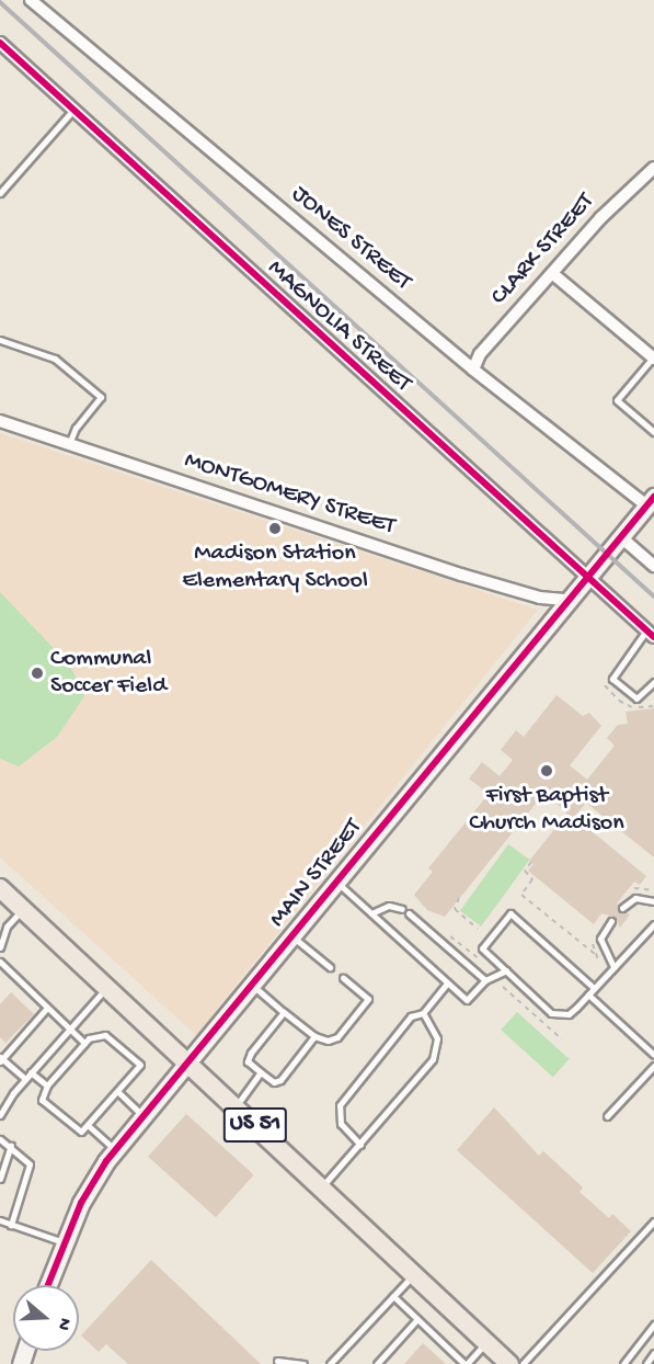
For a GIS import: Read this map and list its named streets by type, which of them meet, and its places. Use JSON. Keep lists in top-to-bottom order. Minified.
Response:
{"streets":{"main road":["US 51"],"street":["JONES STREET","CLARK STREET","MAGNOLIA STREET","MONTGOMERY STREET","MAIN STREET"]},"crossings":[["JONES STREET","CLARK STREET"],["JONES STREET","MAIN STREET"],["MAGNOLIA STREET","MAIN STREET"],["MONTGOMERY STREET","MAIN STREET"],["MAIN STREET","US 51"]],"places":["Madison Station Elementary School","Communal Soccer Field","First Baptist Church Madison"],"north":"right"}
